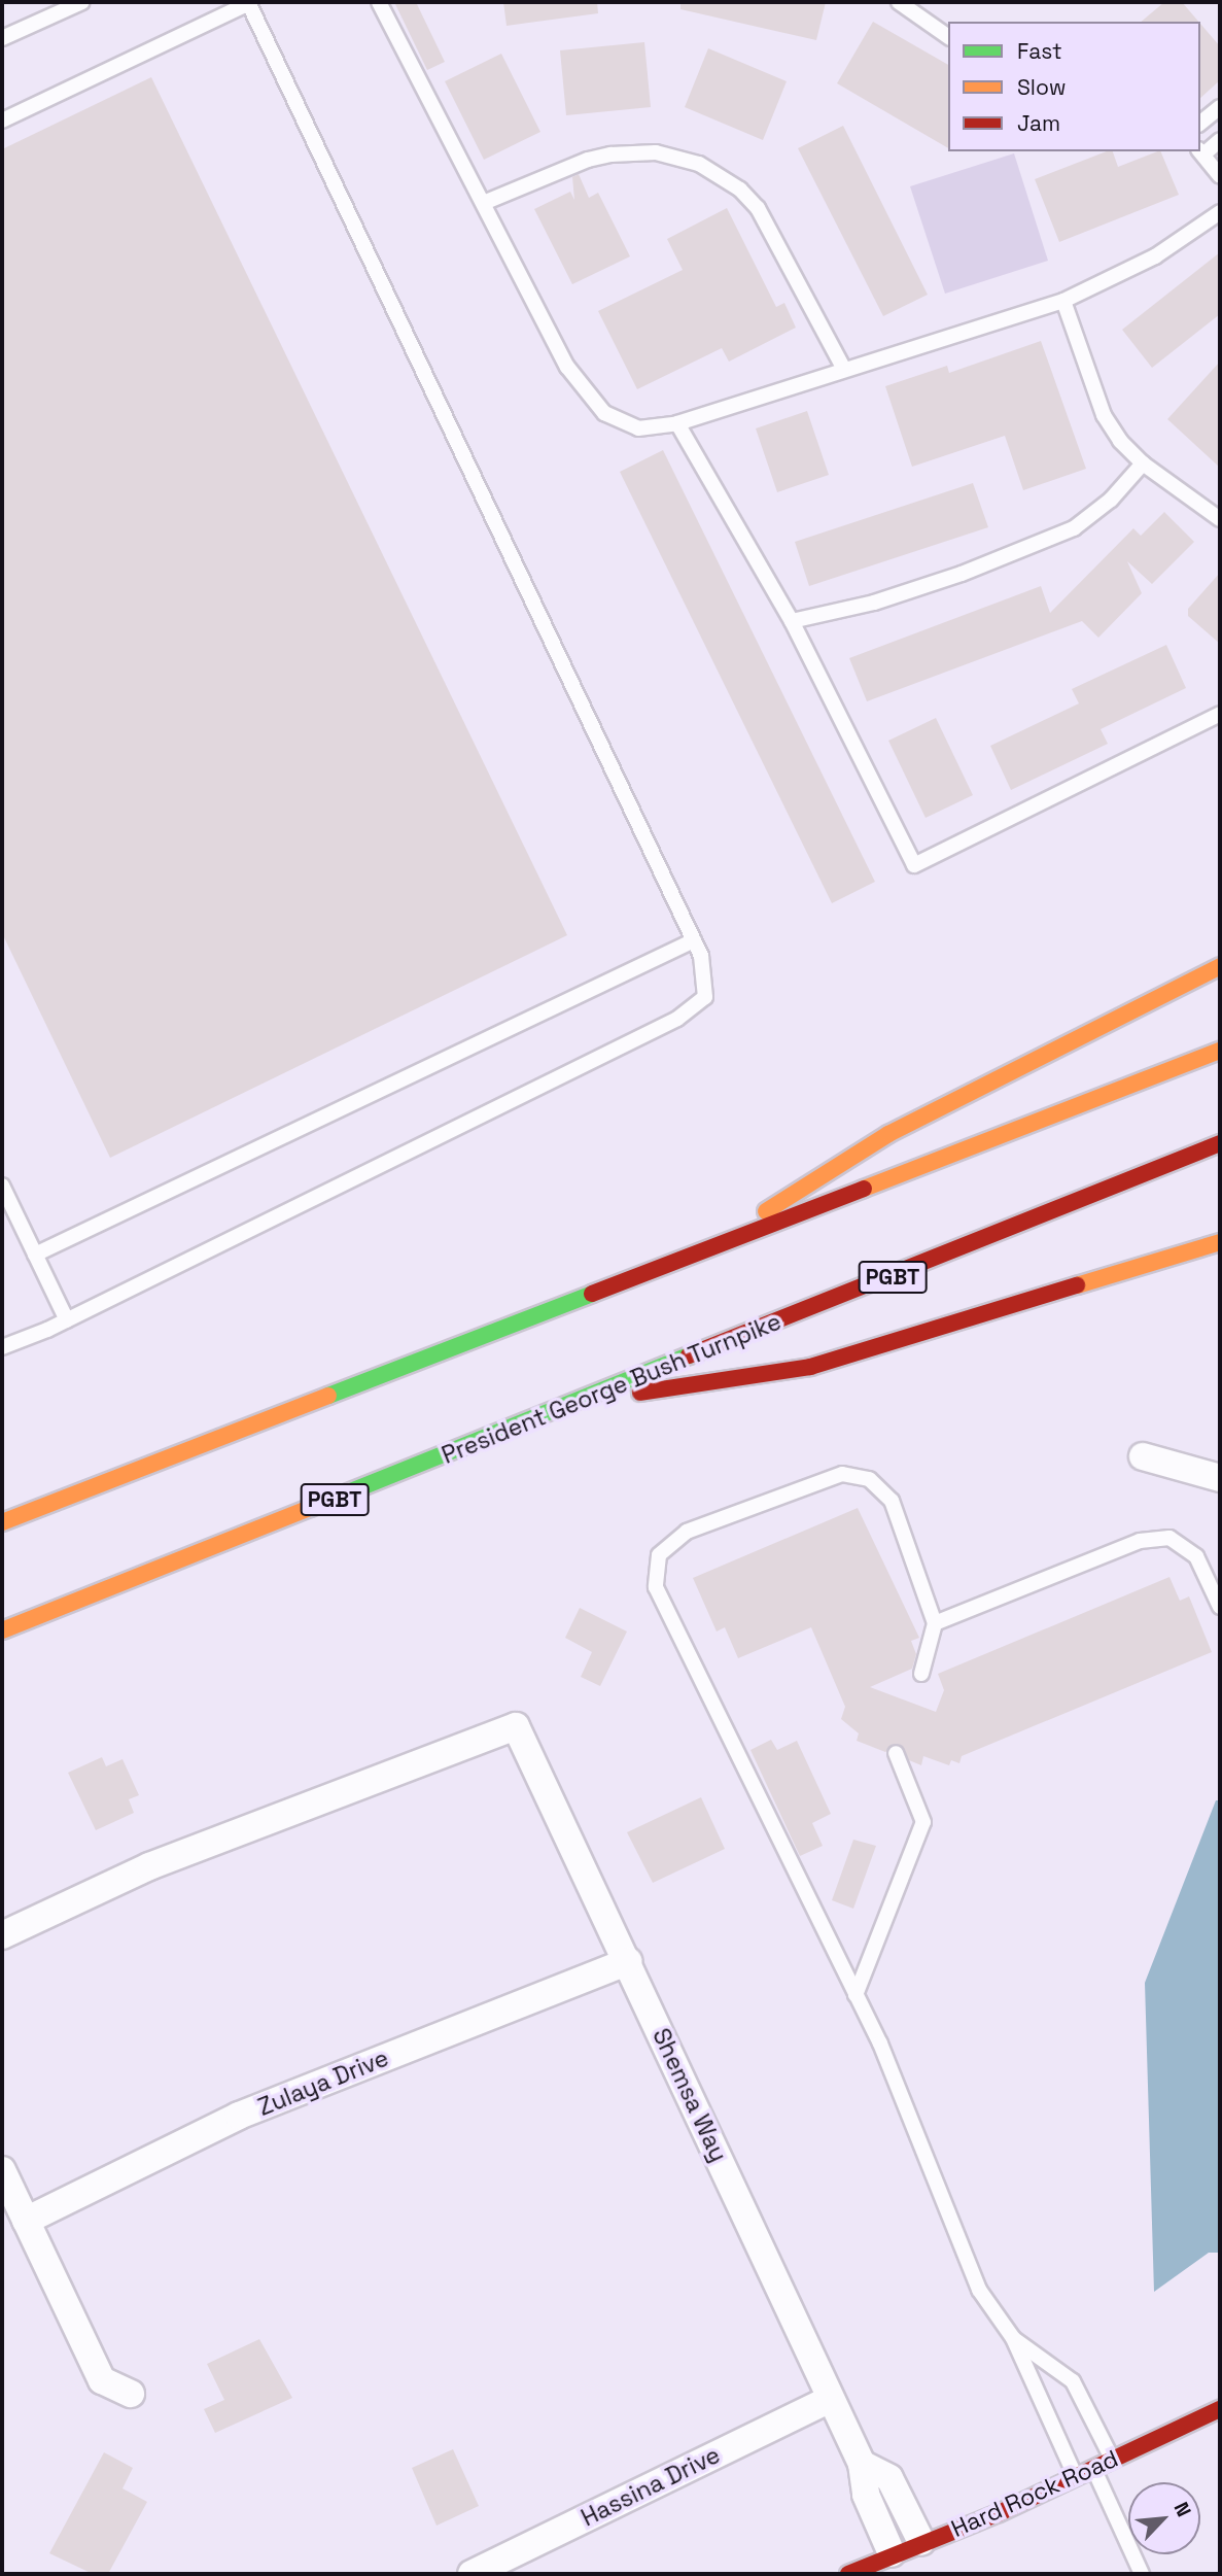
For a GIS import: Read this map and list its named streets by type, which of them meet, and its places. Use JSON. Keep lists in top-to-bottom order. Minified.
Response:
{"streets":{"main road":["PGBT","President George Bush Turnpike","Hard Rock Road"],"street":["Zulaya Drive","Shemsa Way","Hassina Drive"]},"crossings":[["Zulaya Drive","Shemsa Way"],["Shemsa Way","Hassina Drive"],["Shemsa Way","Hard Rock Road"]],"legend":["Fast","Slow","Jam"],"north":"top right"}
